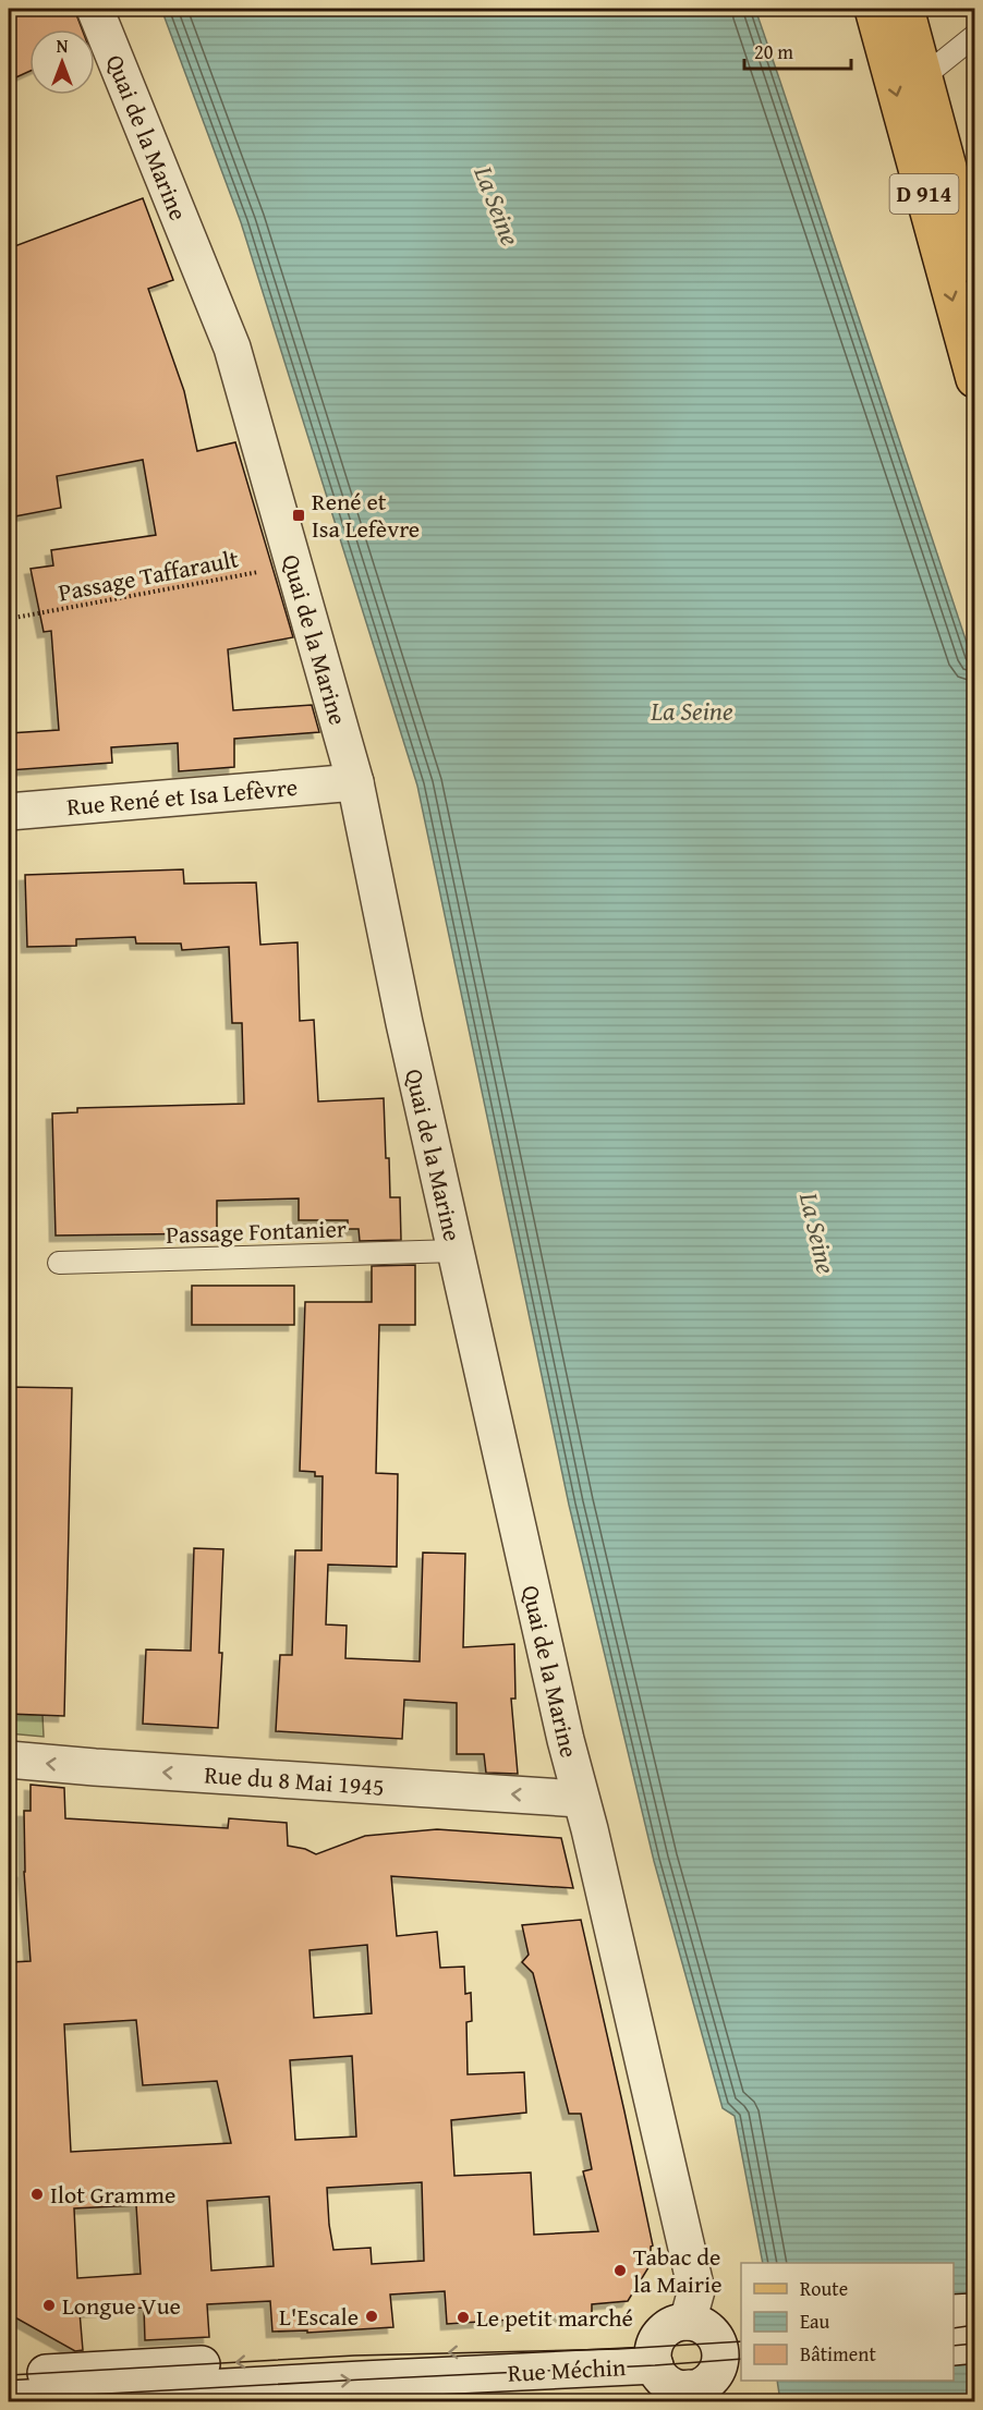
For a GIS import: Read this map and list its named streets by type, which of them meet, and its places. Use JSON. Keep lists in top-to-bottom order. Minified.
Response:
{"streets":{"main road":["D 914"],"street":["Quai de la Marine","Rue René et Isa Lefèvre","Rue du 8 Mai 1945","Rue Méchin"],"lane":["Passage Fontanier"],"path":["Passage Taffarault"]},"crossings":[["Quai de la Marine","Passage Taffarault"],["Quai de la Marine","Rue René et Isa Lefèvre"],["Quai de la Marine","Passage Fontanier"],["Quai de la Marine","Rue du 8 Mai 1945"],["Quai de la Marine","Rue Méchin"]],"one_way":["Rue du 8 Mai 1945"],"water":["La Seine"],"places":{"transit":["René et Isa Lefèvre"],"other":["Ilot Gramme","Tabac de la Mairie","Longue Vue","L'Escale","Le petit marché"]},"legend":["Route","Eau","Bâtiment"],"scale_bar":"20 m","north":"top"}
